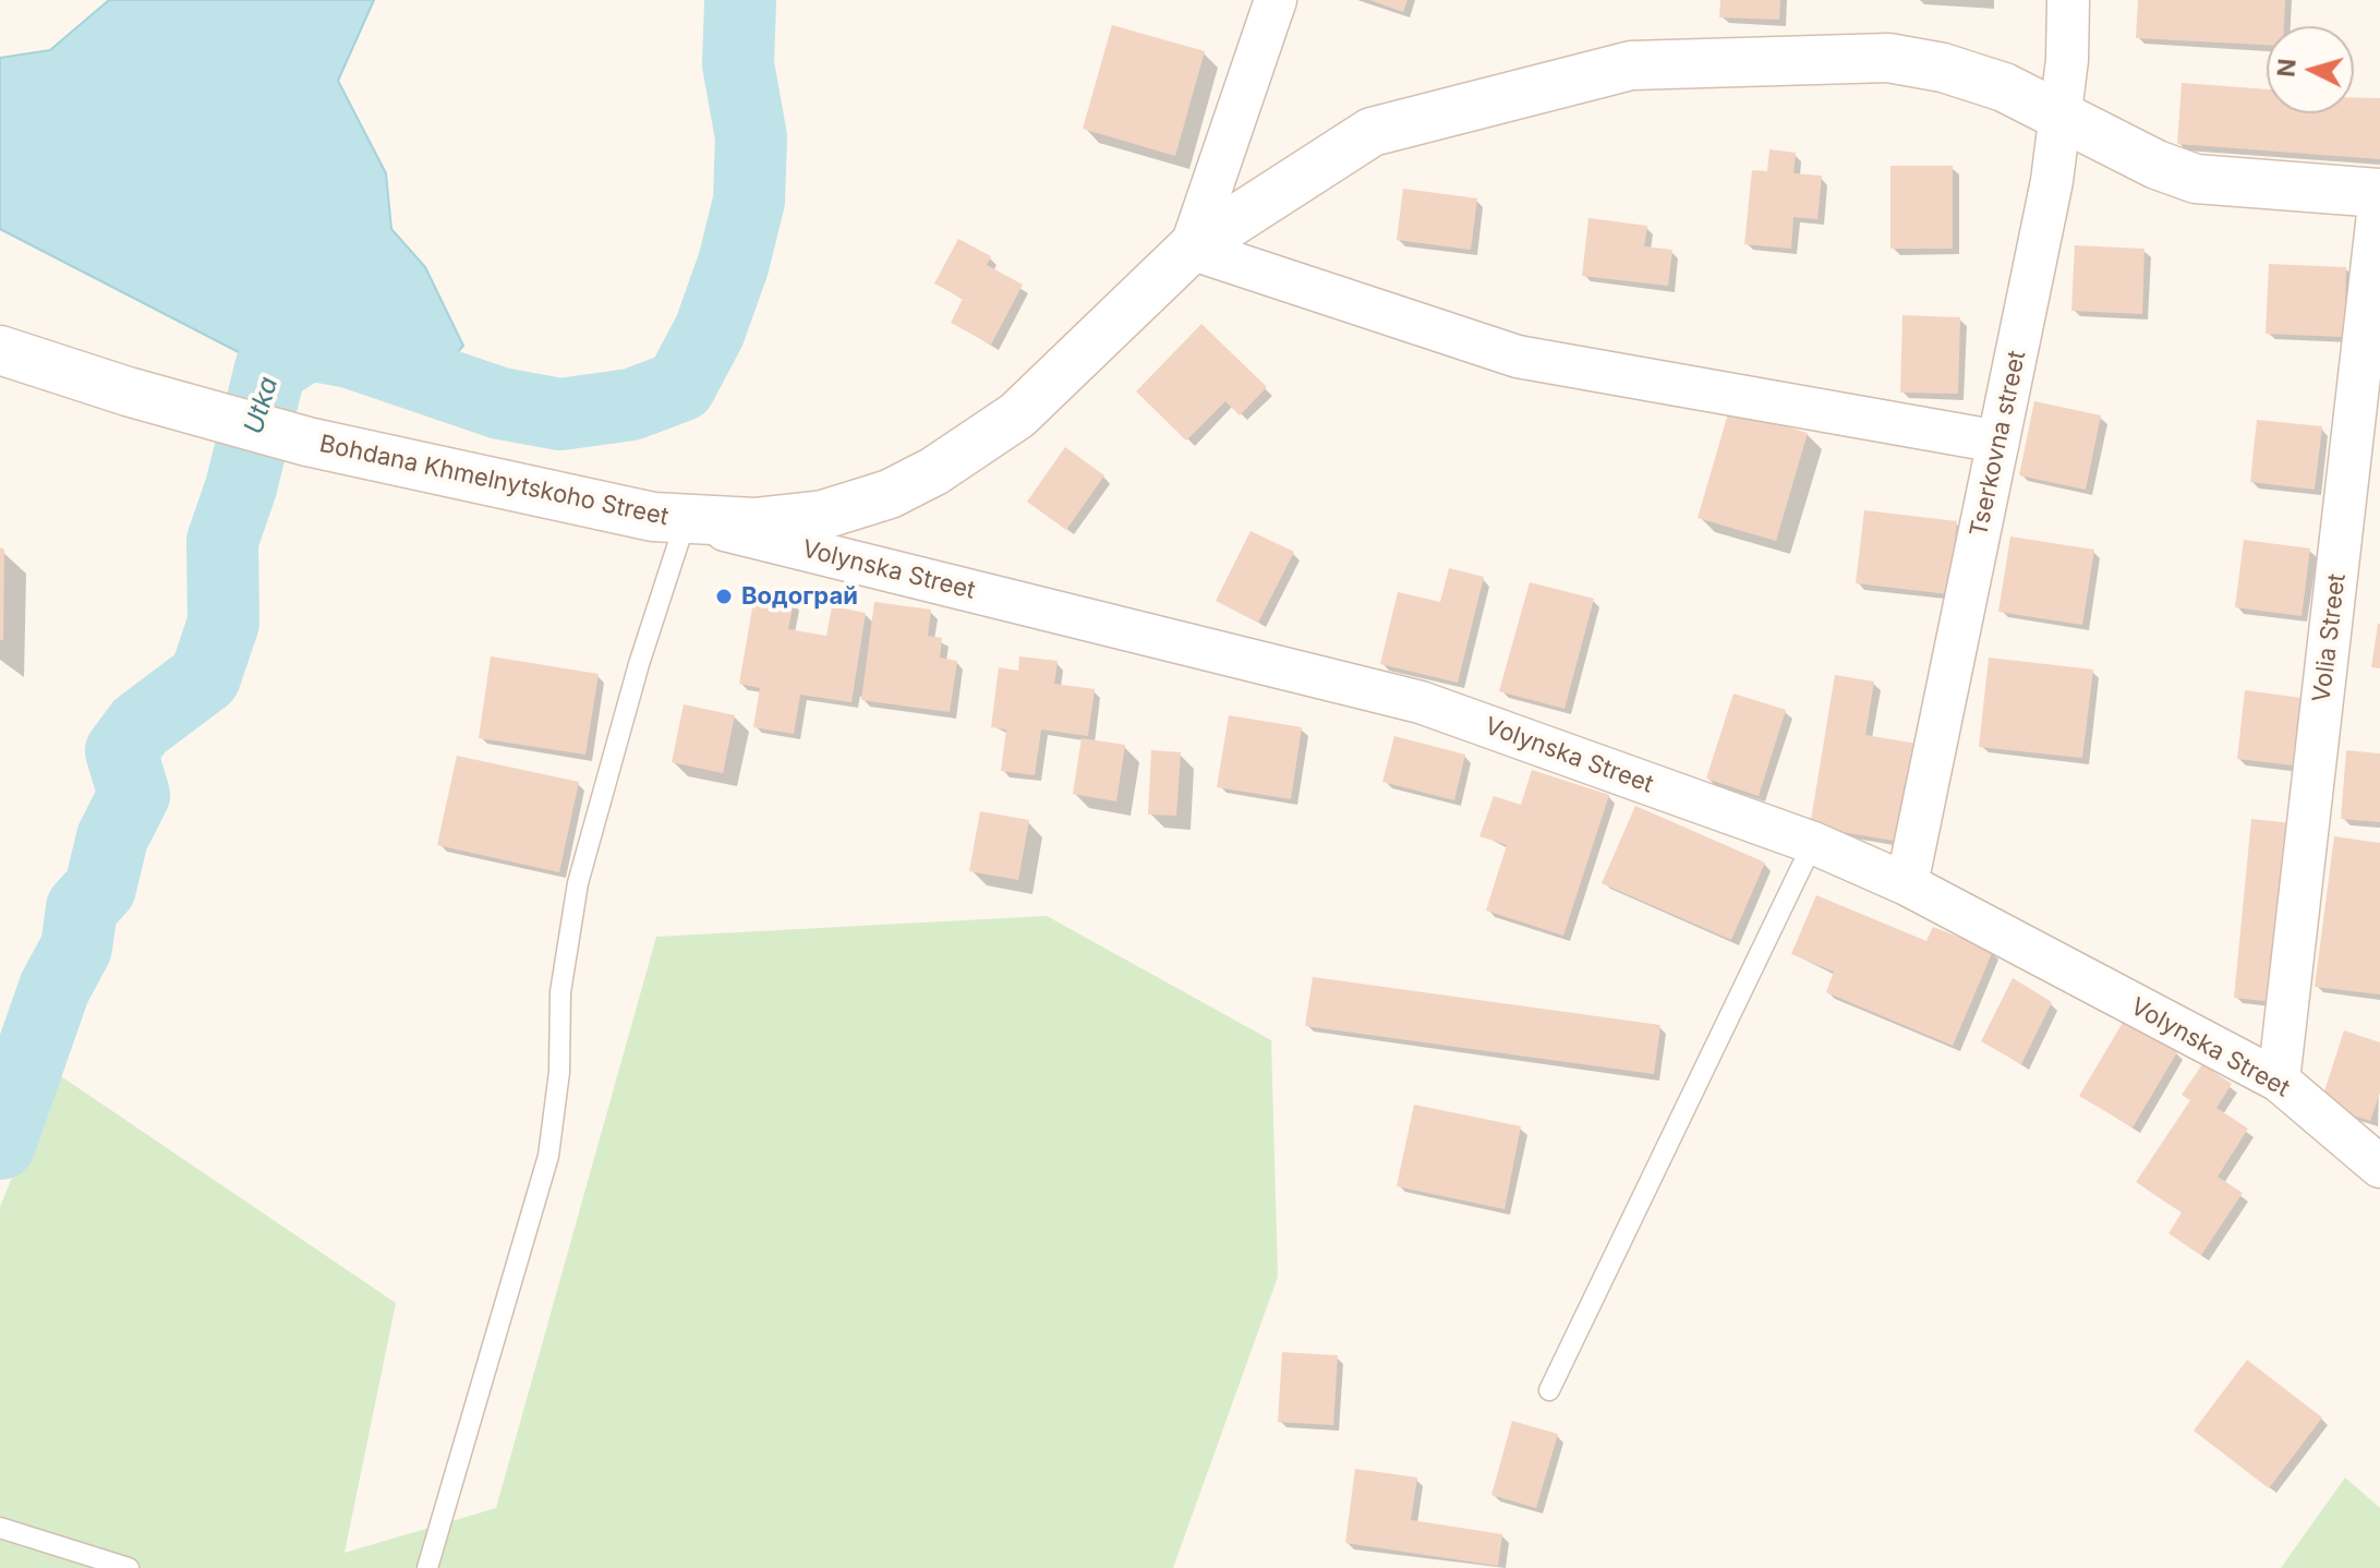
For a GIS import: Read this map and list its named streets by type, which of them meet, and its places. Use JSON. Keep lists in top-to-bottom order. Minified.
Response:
{"streets":{"main road":["Bohdana Khmelnytskoho Street"],"street":["Tserkovna street","Volynska Street","Volia Street"]},"crossings":[["Tserkovna street","Bohdana Khmelnytskoho Street"],["Tserkovna street","Volynska Street"],["Bohdana Khmelnytskoho Street","Volynska Street"],["Bohdana Khmelnytskoho Street","Volia Street"],["Volynska Street","Volia Street"]],"water":["Utka"],"places":["Водограй"],"north":"left"}
